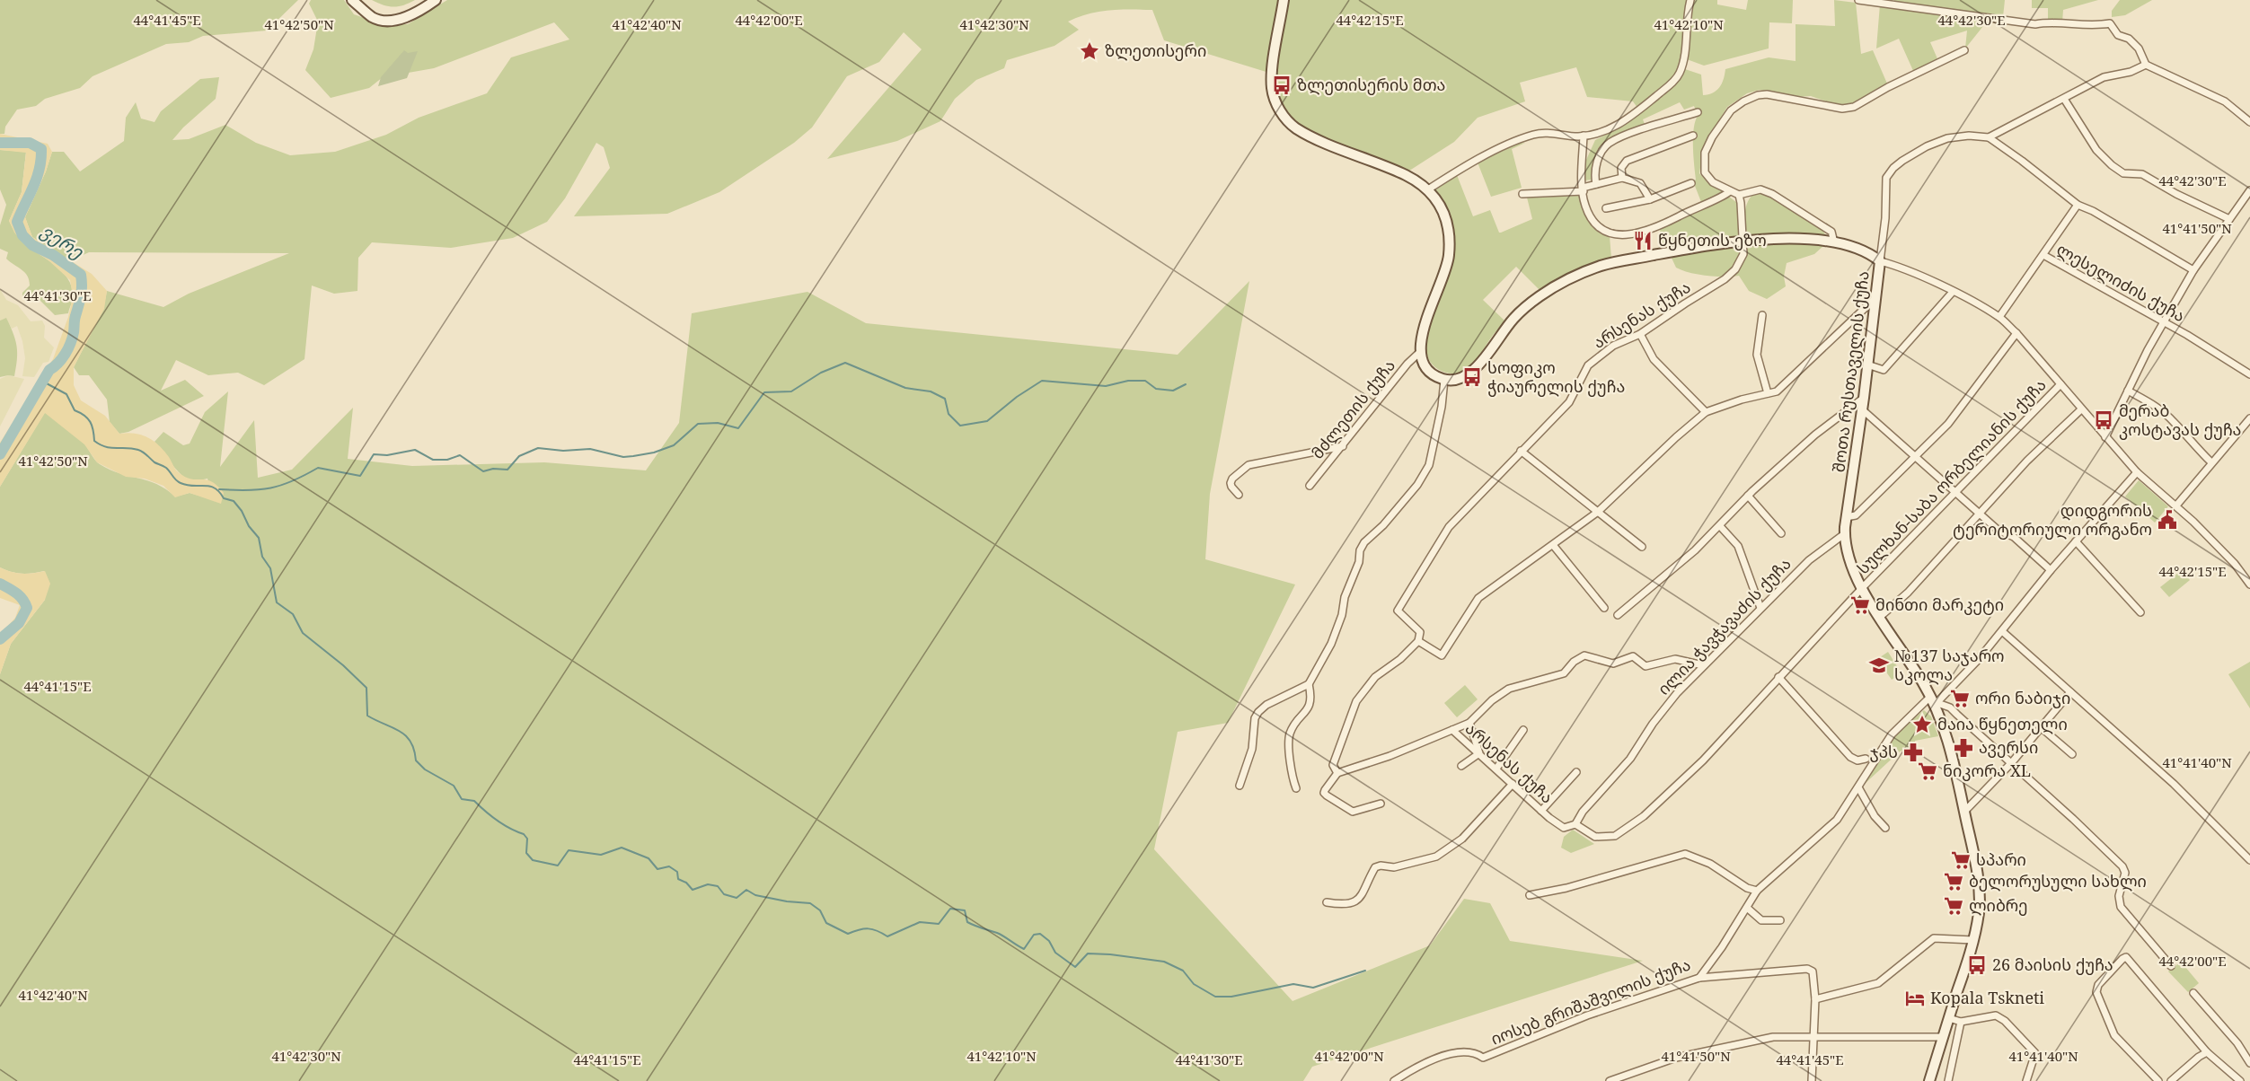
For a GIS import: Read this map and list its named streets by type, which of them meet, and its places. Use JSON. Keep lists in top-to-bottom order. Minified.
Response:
{"streets":{"main road":["შოთა რუსთაველის ქუჩა"],"street":["ლესელიძის ქუჩა","არსენას ქუჩა","მძლეთის ქუჩა","სულხან-საბა ორბელიანის ქუჩა","ილია ჭავჭავაძის ქუჩა","იოსებ გრიშაშვილის ქუჩა"]},"crossings":[["არსენას ქუჩა","შოთა რუსთაველის ქუჩა"],["არსენას ქუჩა","სულხან-საბა ორბელიანის ქუჩა"],["არსენას ქუჩა","ილია ჭავჭავაძის ქუჩა"],["შოთა რუსთაველის ქუჩა","სულხან-საბა ორბელიანის ქუჩა"],["შოთა რუსთაველის ქუჩა","ილია ჭავჭავაძის ქუჩა"],["შოთა რუსთაველის ქუჩა","იოსებ გრიშაშვილის ქუჩა"]],"water":["ვერე"],"places":{"place":["ზლეთისერი","მაია წყნეთელი"],"bus stop":["ზლეთისერის მთა","სოფიკო ჭიაურელის ქუჩა","მერაბ კოსტავას ქუჩა","26 მაისის ქუჩა"],"restaurant":["წყნეთის ეზო"],"public building":["დიდგორის ტერიტორიული ორგანო"],"supermarket":["მინთი მარკეტი","ორი ნაბიჯი","ნიკორა XL","სპარი","ბელორუსული სახლი","ლიბრე"],"school or university":["№137 საჯარო სკოლა"],"pharmacy":["ავერსი","ჯპს"],"hotel":["Kopala Tskneti"]},"coordinates":["44°42'15\"E","44°41'45\"E","44°42'00\"E","44°42'30\"E","41°42'50\"N","41°42'40\"N","41°42'30\"N","41°42'10\"N","41°41'50\"N","44°41'30\"E","44°41'15\"E","41°41'40\"N","41°42'00\"N"]}
